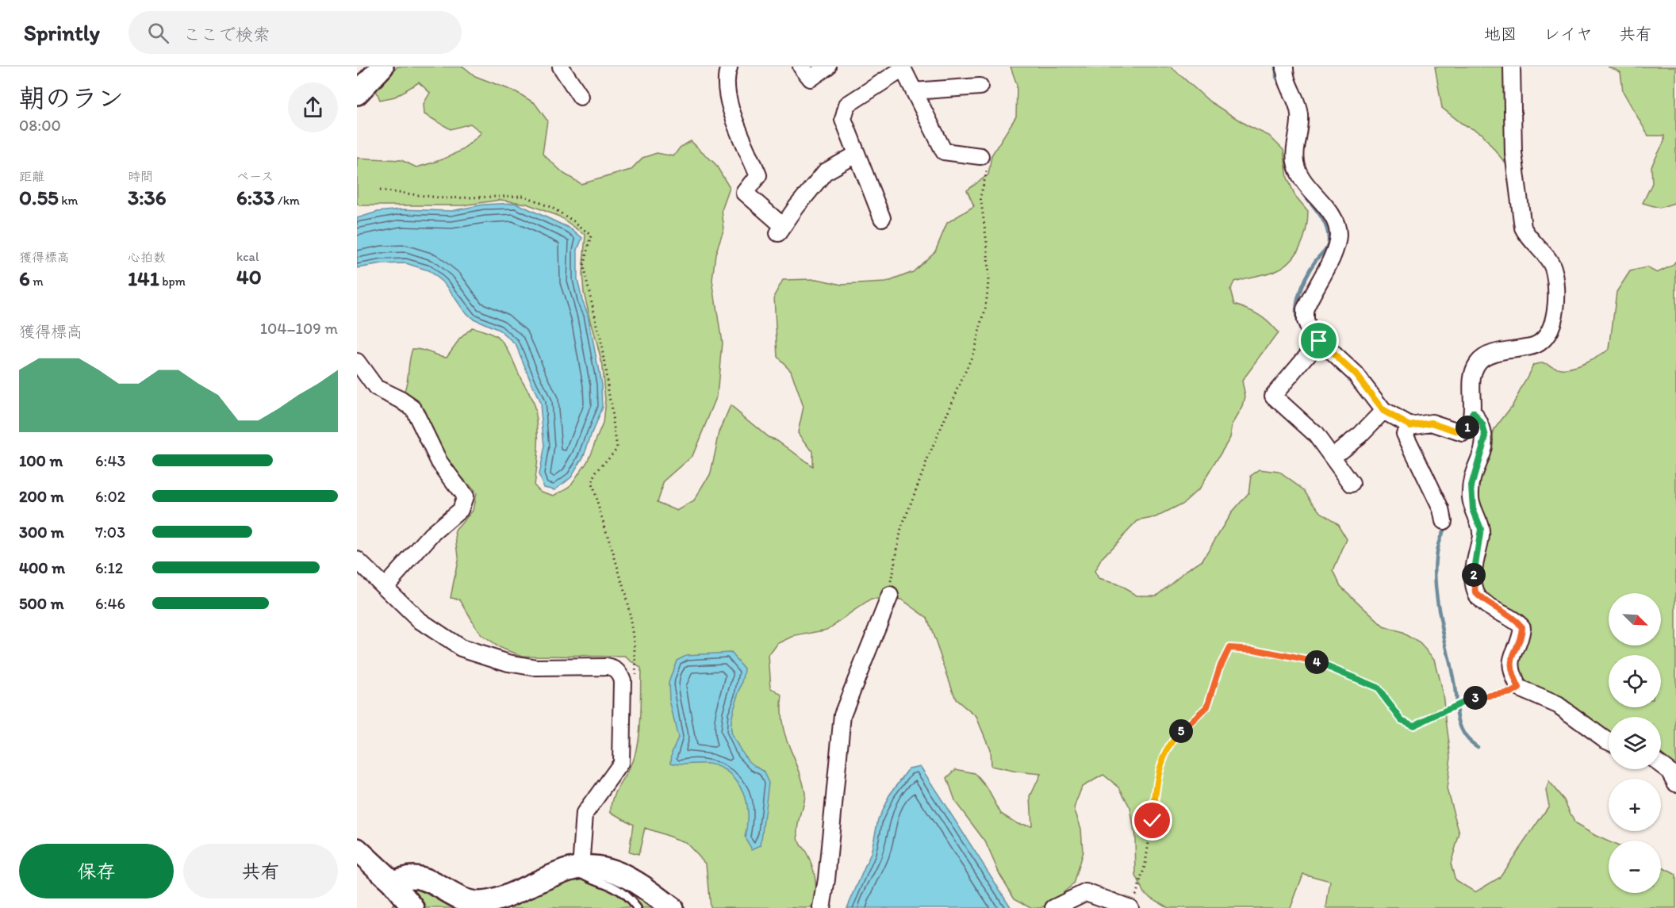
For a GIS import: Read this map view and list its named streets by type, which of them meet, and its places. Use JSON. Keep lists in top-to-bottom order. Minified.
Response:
{"north":"bottom right","page":{"header":"Sprintly","search":"ここで検索","nav":["地図","レイヤ","共有"],"heading":["朝のラン","08:00"],"stats":[["距離","0.55 km"],["時間","3:36"],["ペース","6:33 /km"],["獲得標高","6 m"],["心拍数","141 bpm"],["kcal","40"]],"chart":["獲得標高","104–109 m"],"pins":["1","2","4","3","5"],"list":[{"name":"100 m","note":"6:43"},{"name":"200 m","note":"6:02"},{"name":"300 m","note":"7:03"},{"name":"400 m","note":"6:12"},{"name":"500 m","note":"6:46"}],"map_buttons":["+","−"],"buttons":["保存","共有"]}}
